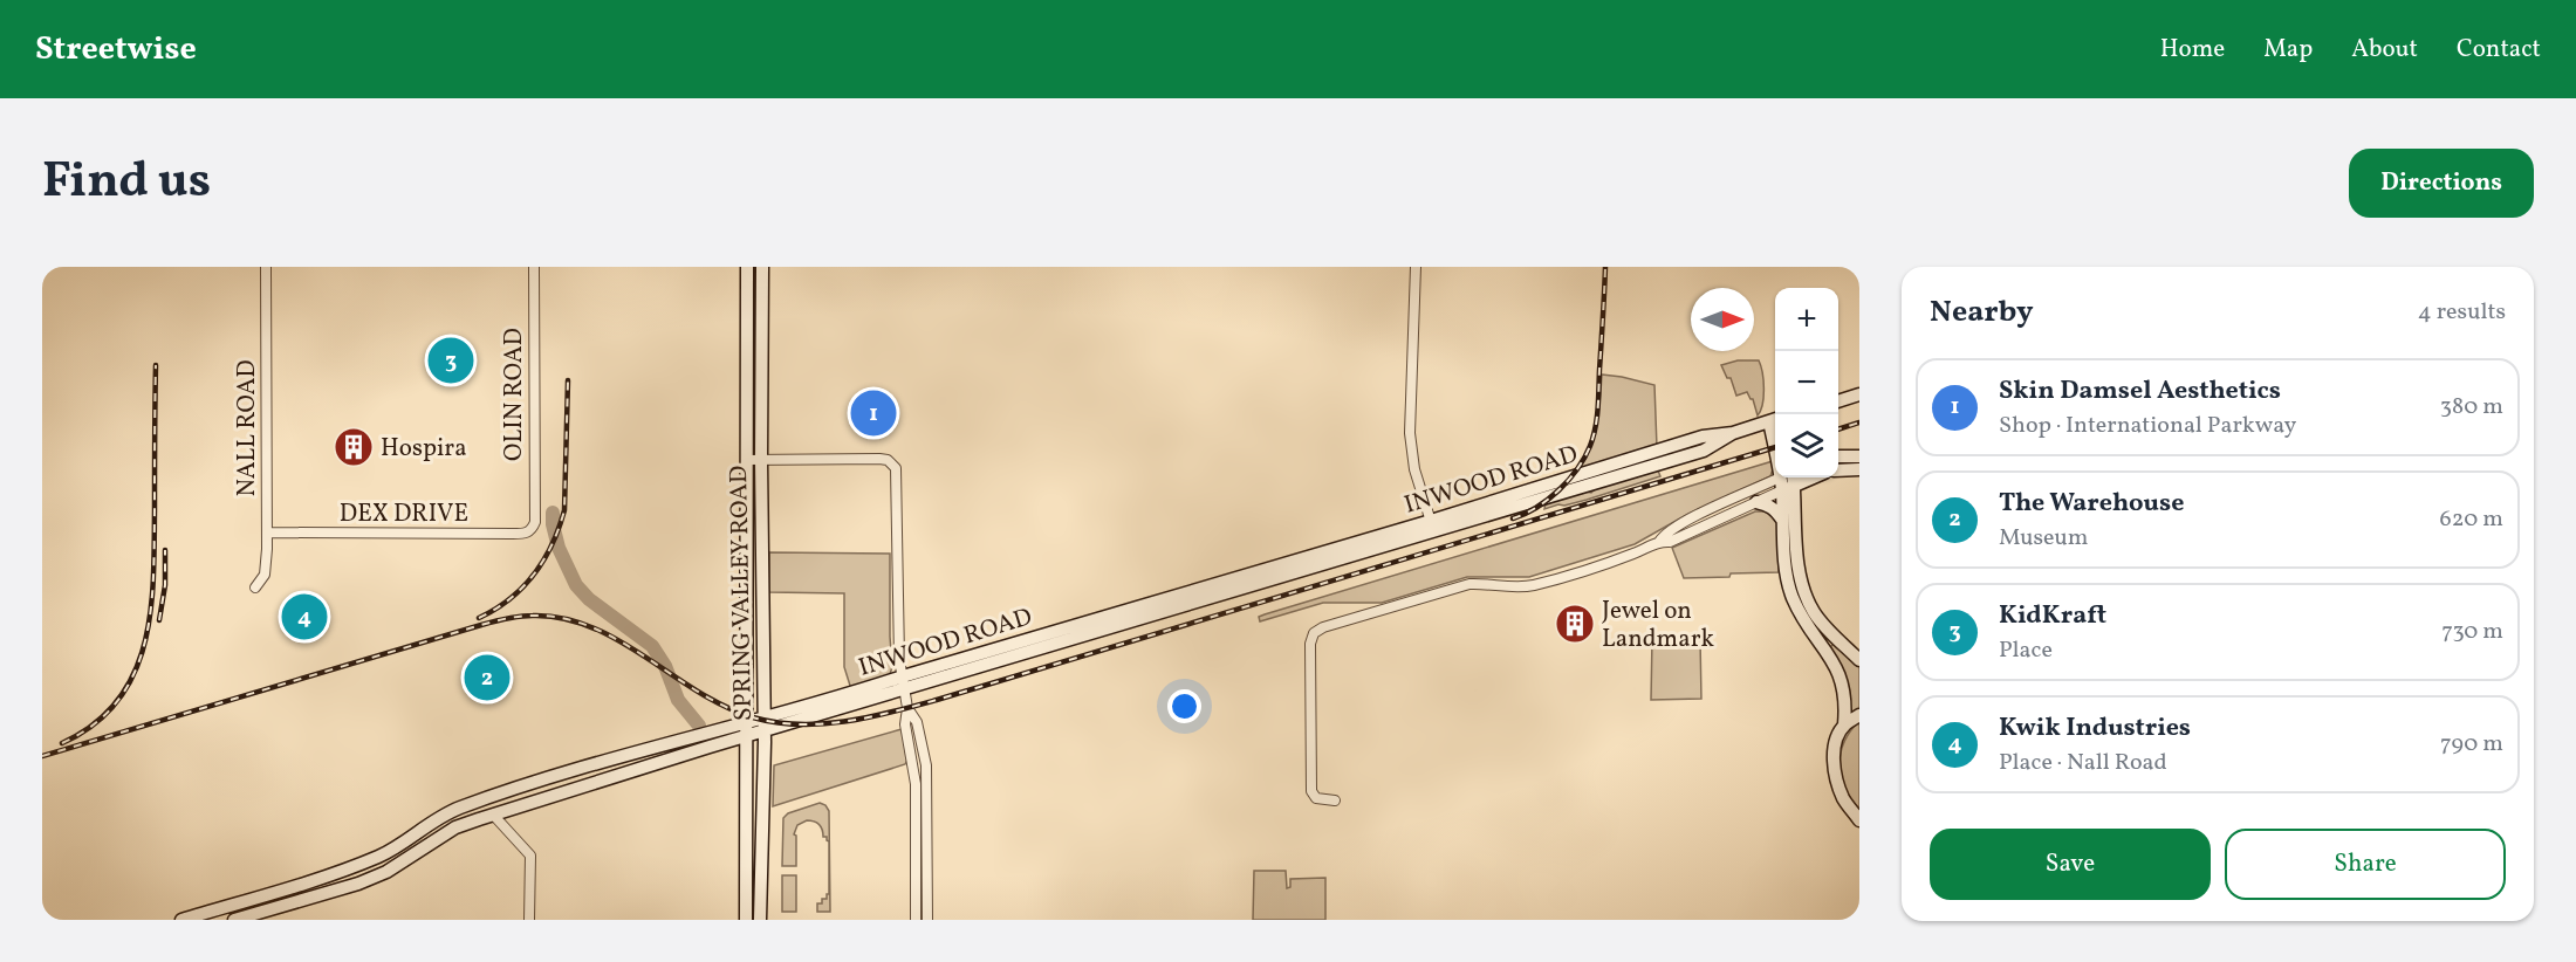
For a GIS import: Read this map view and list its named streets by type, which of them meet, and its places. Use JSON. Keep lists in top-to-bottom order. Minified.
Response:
{"streets":{"main road":["INWOOD ROAD","SPRING VALLEY ROAD"],"street":["OLIN ROAD","NALL ROAD","DEX DRIVE"]},"crossings":[["OLIN ROAD","DEX DRIVE"],["NALL ROAD","DEX DRIVE"],["INWOOD ROAD","SPRING VALLEY ROAD"]],"places":{"building":["Hospira","Jewel on Landmark"]},"north":"right","page":{"header":"Streetwise","nav":["Home","Map","About","Contact"],"title":"Find us","buttons":["Directions",["Save","Share"]],"heading":["Nearby","4 results"],"map_buttons":["+","−"],"pins":["3","1","4","2"],"list":[{"mark":"1","name":"Skin Damsel Aesthetics","note":"Shop · International Parkway","value":"380 m"},{"mark":"2","name":"The Warehouse","note":"Museum","value":"620 m"},{"mark":"3","name":"KidKraft","note":"Place","value":"730 m"},{"mark":"4","name":"Kwik Industries","note":"Place · Nall Road","value":"790 m"}]}}
